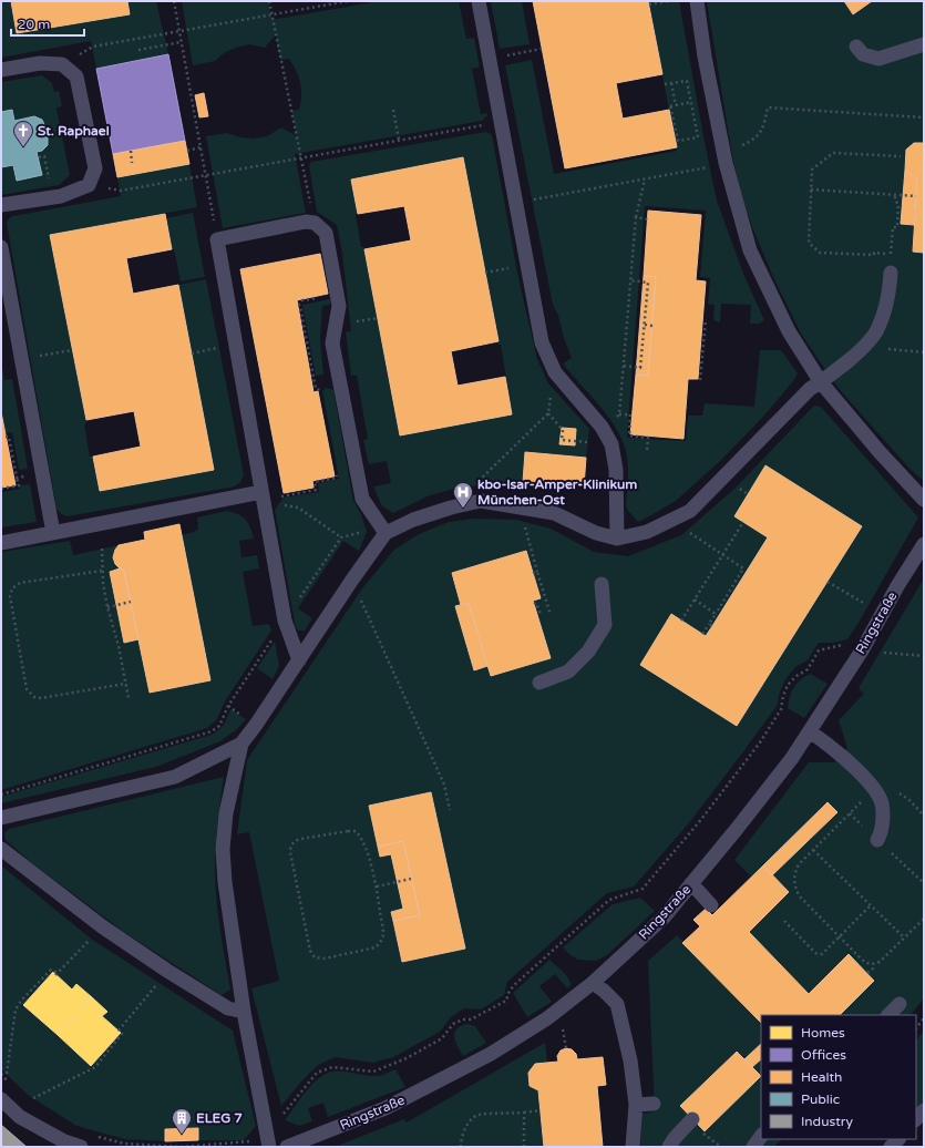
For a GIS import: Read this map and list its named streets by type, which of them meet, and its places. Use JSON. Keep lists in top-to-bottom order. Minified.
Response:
{"streets":{"lane":["Ringstraße"]},"places":{"church":["St. Raphael"],"hospital":["kbo-Isar-Amper-Klinikum München-Ost"],"building":["ELEG 7"]},"legend":["Homes","Offices","Health","Public","Industry"],"scale_bar":"20 m"}
